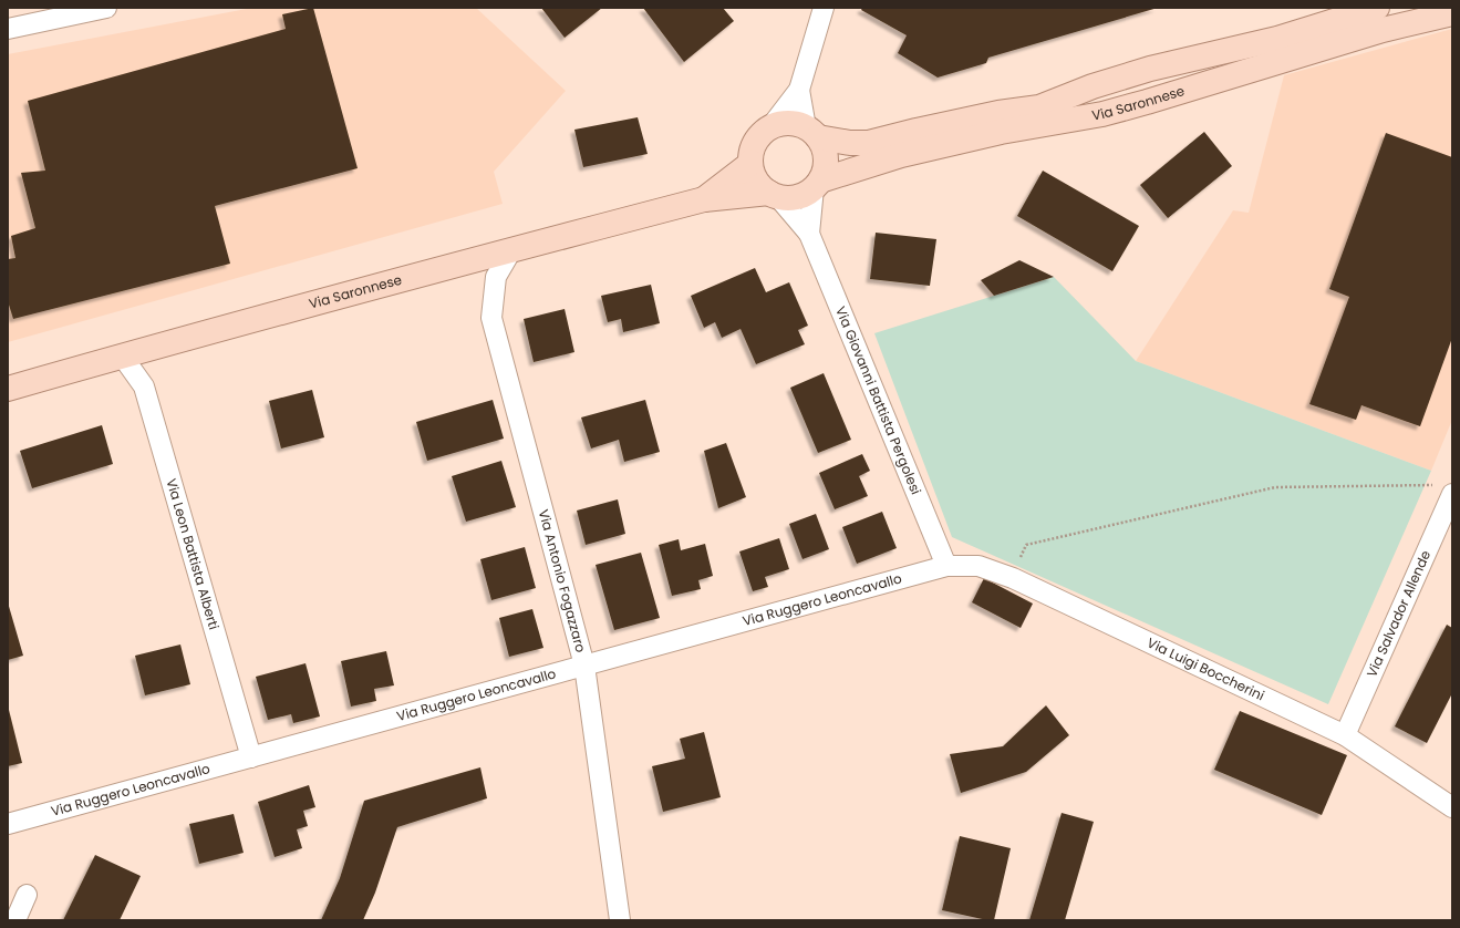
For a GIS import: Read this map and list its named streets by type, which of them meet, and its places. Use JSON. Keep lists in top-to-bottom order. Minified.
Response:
{"streets":{"main road":["Via Saronnese"],"street":["Via Giovanni Battista Pergolesi","Via Leon Battista Alberti","Via Antonio Fogazzaro","Via Ruggero Leoncavallo","Via Salvador Allende","Via Luigi Boccherini"]},"crossings":[["Via Saronnese","Via Giovanni Battista Pergolesi"],["Via Saronnese","Via Leon Battista Alberti"],["Via Saronnese","Via Antonio Fogazzaro"],["Via Giovanni Battista Pergolesi","Via Ruggero Leoncavallo"],["Via Giovanni Battista Pergolesi","Via Luigi Boccherini"],["Via Leon Battista Alberti","Via Ruggero Leoncavallo"],["Via Antonio Fogazzaro","Via Ruggero Leoncavallo"],["Via Ruggero Leoncavallo","Via Luigi Boccherini"],["Via Salvador Allende","Via Luigi Boccherini"]]}
